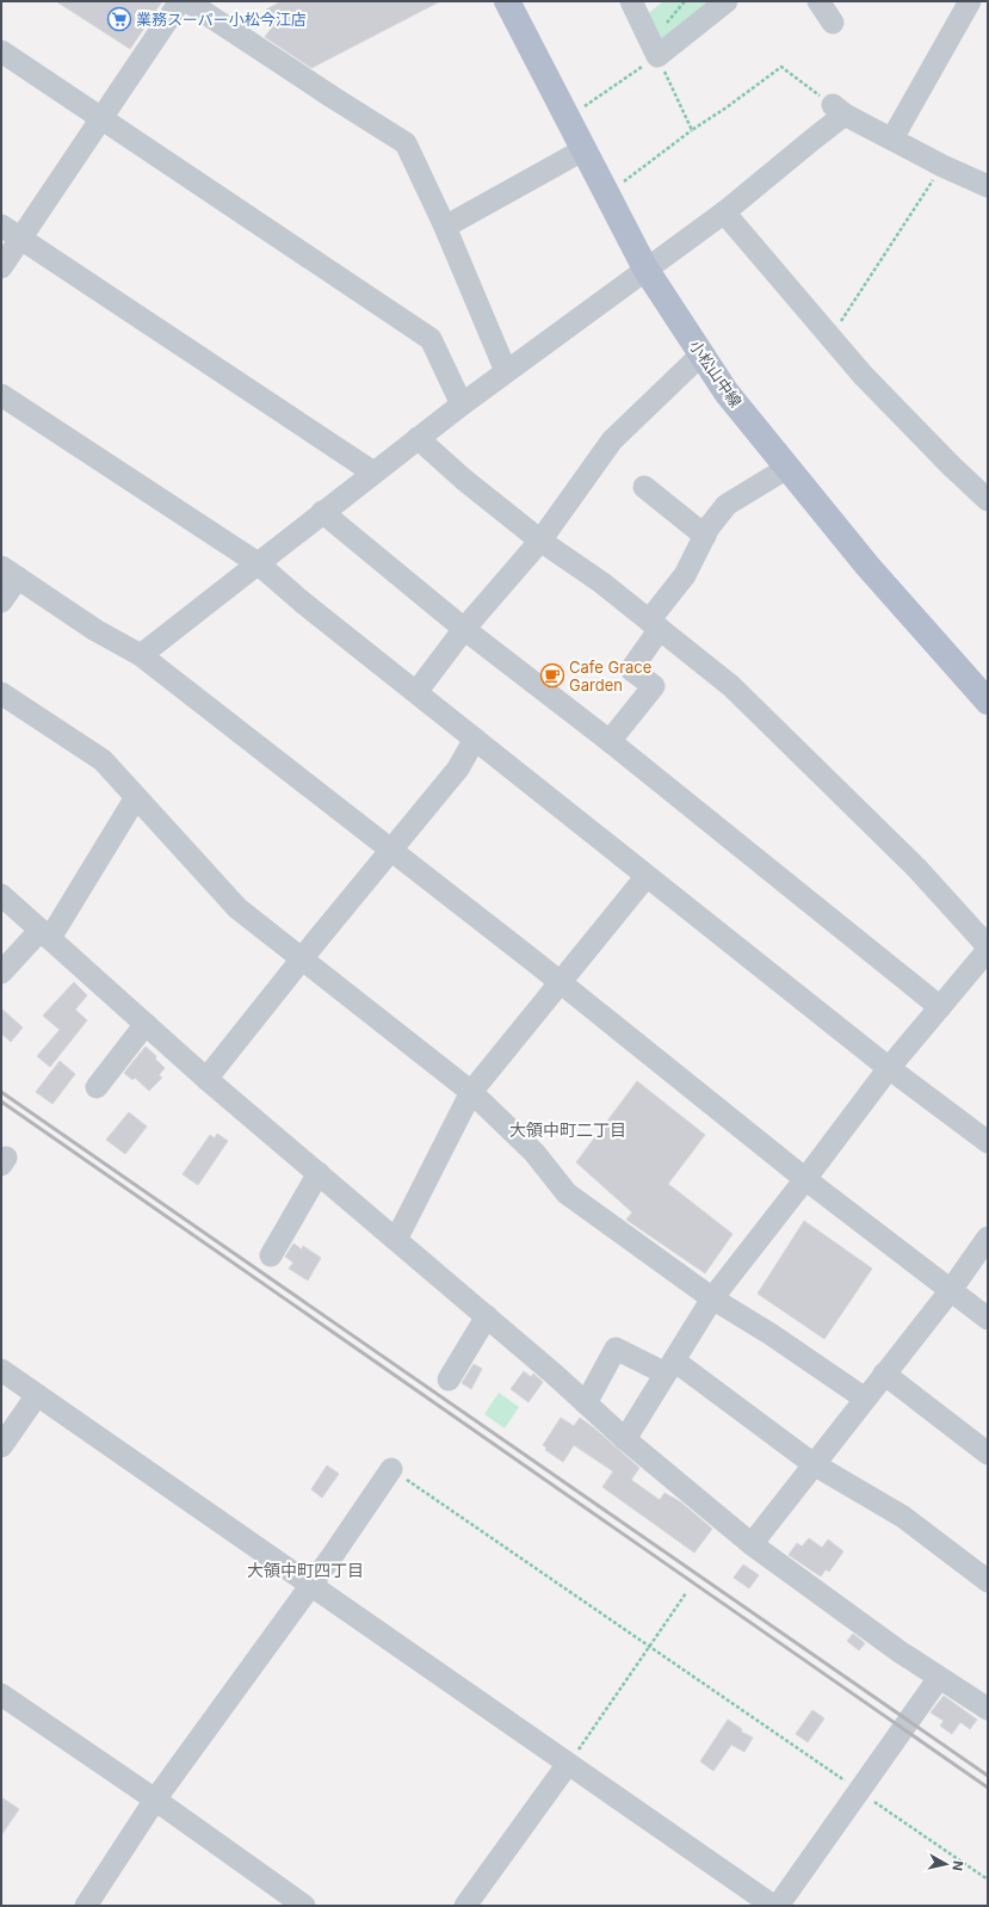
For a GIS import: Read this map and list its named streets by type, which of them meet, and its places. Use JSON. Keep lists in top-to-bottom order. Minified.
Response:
{"streets":{"main road":["小松山中線"]},"districts":["大領中町二丁目","大領中町四丁目"],"places":{"supermarket":["業務スーパー小松今江店"],"cafe":["Cafe Grace Garden"]},"north":"right"}
